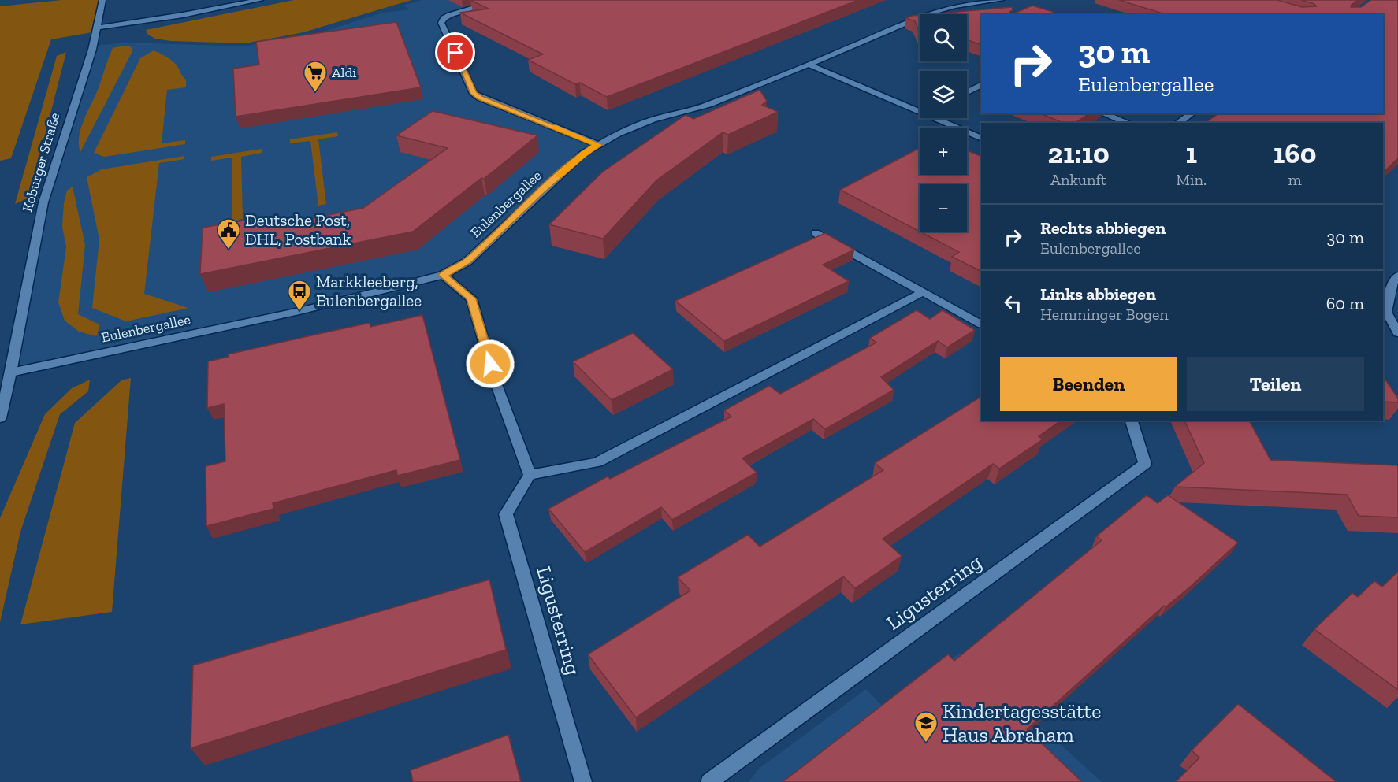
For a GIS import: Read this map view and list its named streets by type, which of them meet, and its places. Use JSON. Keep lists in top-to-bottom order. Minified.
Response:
{"streets":{"street":["Koburger Straße","Eulenbergallee","Ligusterring"]},"crossings":[["Koburger Straße","Eulenbergallee"]],"places":{"supermarket":["Aldi"],"public building":["Deutsche Post, DHL, Postbank"],"bus stop":["Markkleeberg, Eulenbergallee"],"school or university":["Kindertagesstätte Haus Abraham"]},"page":{"map_buttons":["+","−"],"turn":["30 m","Eulenbergallee"],"eta":["21:10","Ankunft","1","Min.","160","m"],"list":[{"name":"Rechts abbiegen","note":"Eulenbergallee","value":"30 m"},{"name":"Links abbiegen","note":"Hemminger Bogen","value":"60 m"}],"buttons":["Beenden","Teilen"]}}
